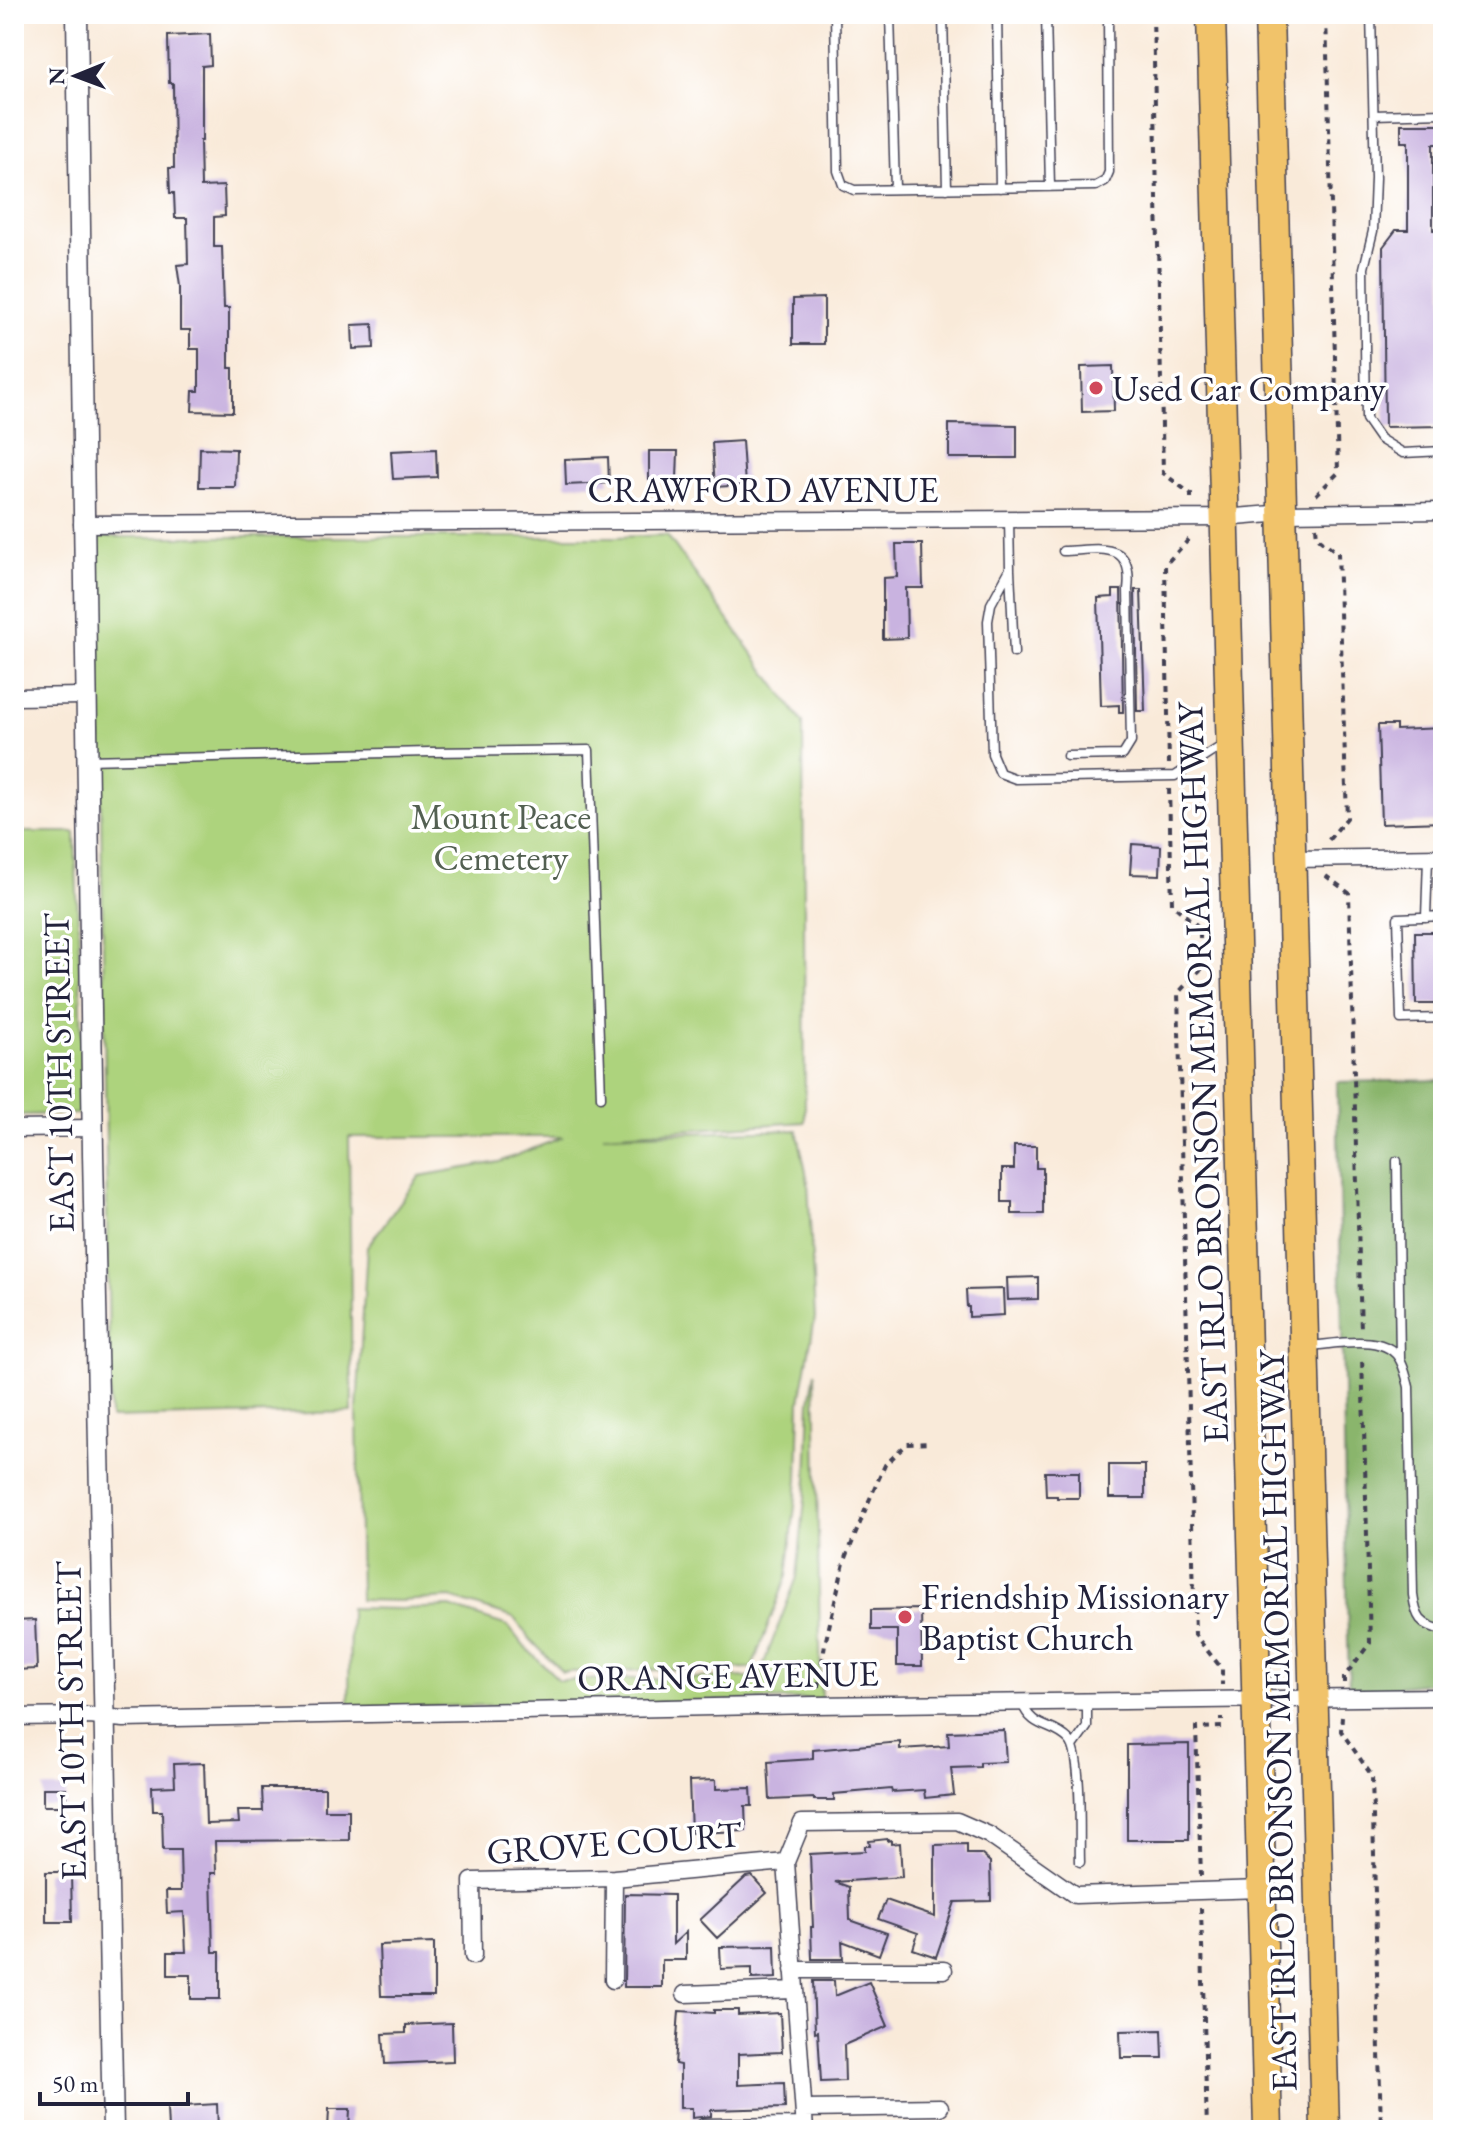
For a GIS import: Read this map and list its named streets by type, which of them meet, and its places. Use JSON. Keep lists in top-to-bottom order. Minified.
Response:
{"streets":{"highway":["EAST IRLO BRONSON MEMORIAL HIGHWAY"],"street":["CRAWFORD AVENUE","EAST 10TH STREET","ORANGE AVENUE","GROVE COURT"]},"crossings":[["CRAWFORD AVENUE","EAST 10TH STREET"],["CRAWFORD AVENUE","EAST IRLO BRONSON MEMORIAL HIGHWAY"],["EAST 10TH STREET","ORANGE AVENUE"],["EAST IRLO BRONSON MEMORIAL HIGHWAY","ORANGE AVENUE"]],"parks":["Mount Peace Cemetery"],"places":["Used Car Company","Friendship Missionary Baptist Church"],"scale_bar":"50 m","north":"left"}
